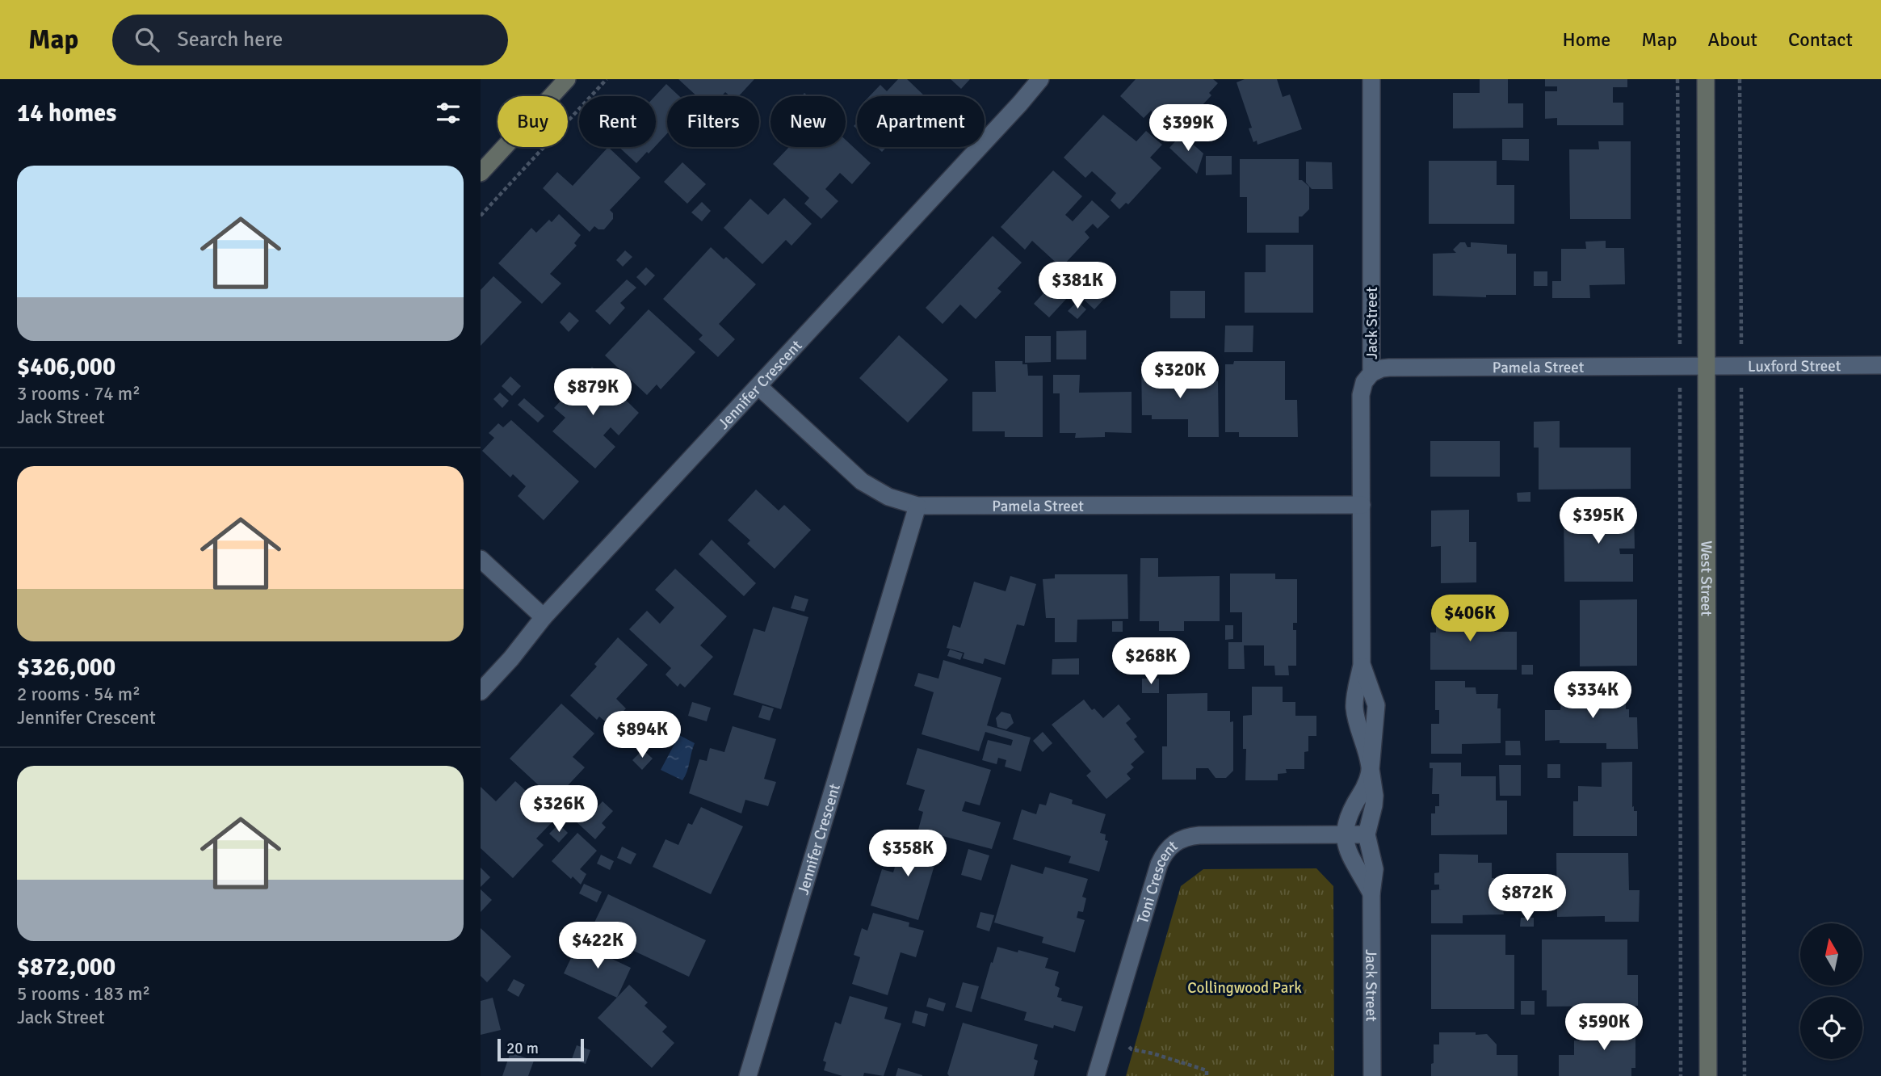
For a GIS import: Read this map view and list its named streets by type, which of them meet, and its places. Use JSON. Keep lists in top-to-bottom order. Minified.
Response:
{"streets":{"main road":["West Street"],"street":["Jack Street","Luxford Street","Pamela Street","Jennifer Crescent","Toni Crescent"]},"crossings":[["Jack Street","Pamela Street"],["Jack Street","Toni Crescent"],["Luxford Street","Pamela Street"],["Luxford Street","West Street"],["Pamela Street","Jennifer Crescent"],["Pamela Street","West Street"]],"parks":["Collingwood Park"],"scale_bar":"20 m","north":"top","page":{"header":"Map","search":"Search here","nav":["Home","Map","About","Contact"],"heading":"14 homes","chip":["Buy","Rent","Filters","New","Apartment"],"price":["$399K","$381K","$320K","$879K","$395K","$406K","$268K","$334K","$894K","$326K","$358K","$872K","$422K","$590K"],"list":[{"name":"$406,000","note":"3 rooms · 74 m² · Jack Street"},{"name":"$326,000","note":"2 rooms · 54 m² · Jennifer Crescent"},{"name":"$872,000","note":"5 rooms · 183 m² · Jack Street"}],"scale":"20 m"}}
